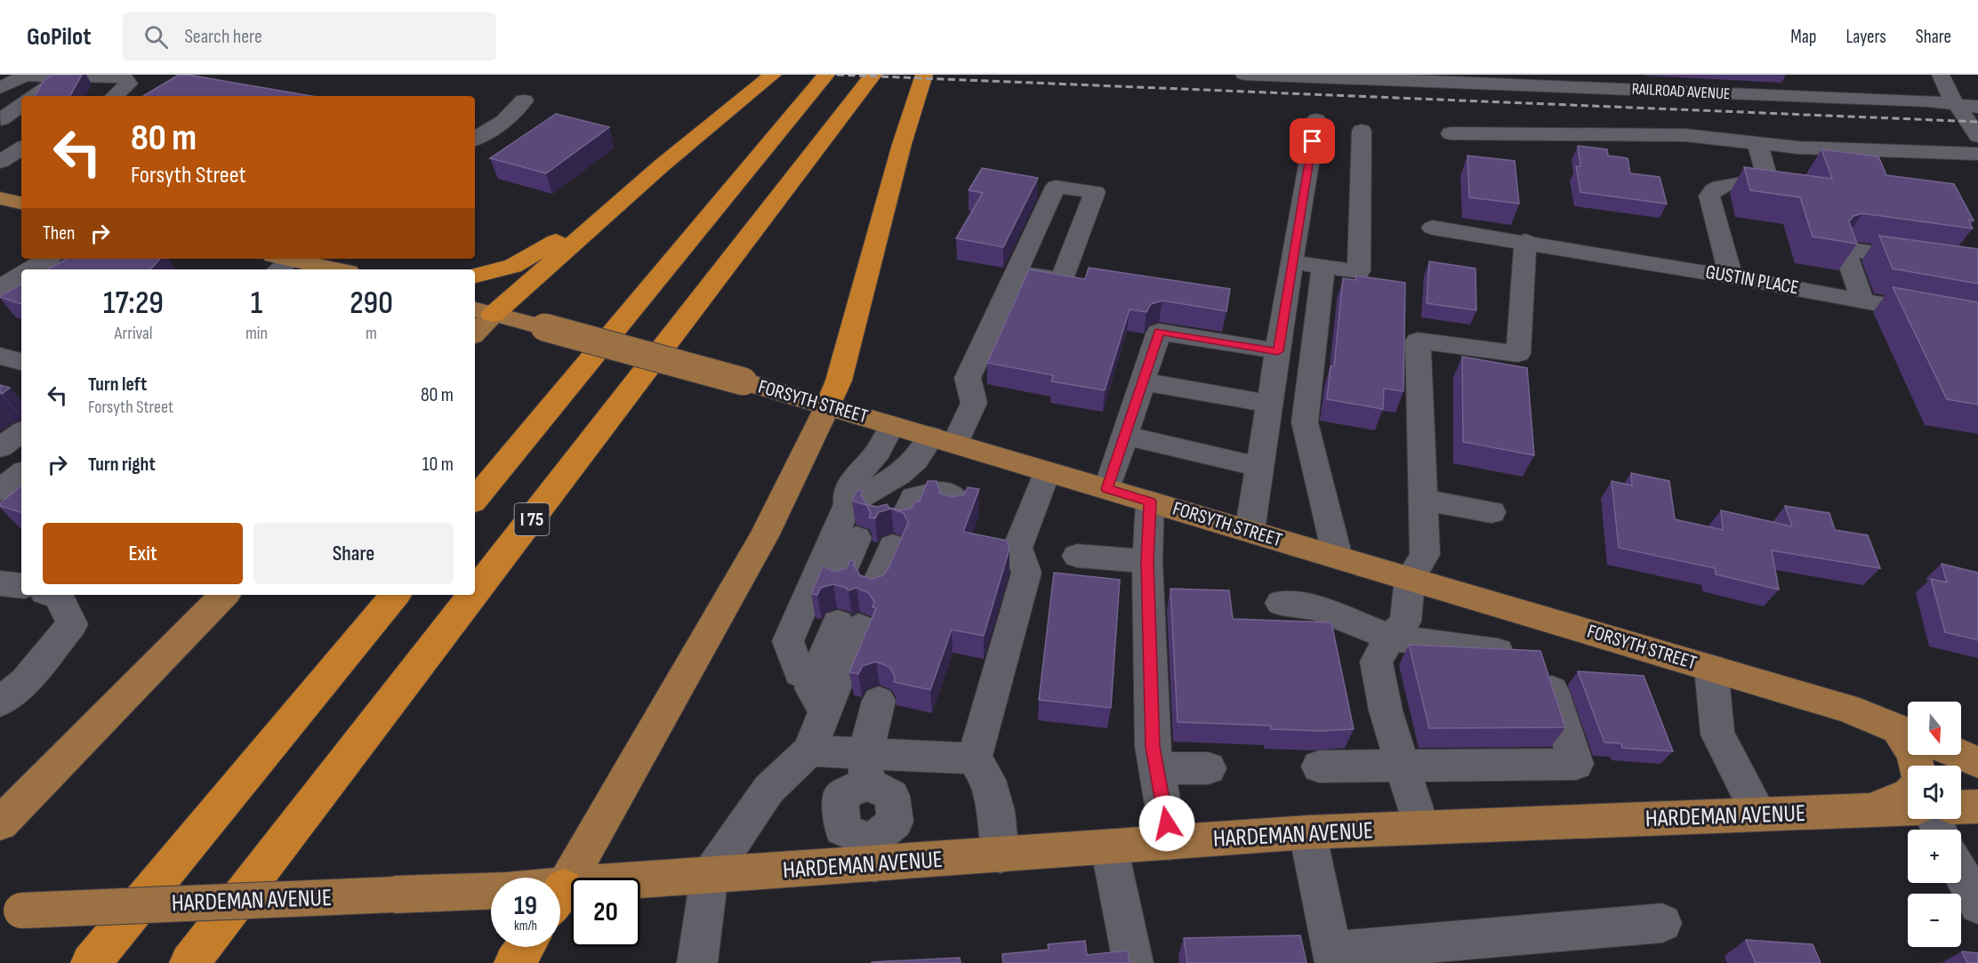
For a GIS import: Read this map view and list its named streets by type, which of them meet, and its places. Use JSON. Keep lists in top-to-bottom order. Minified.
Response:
{"streets":{"highway":["I 75"],"main road":["FORSYTH STREET","HARDEMAN AVENUE"],"street":["RAILROAD AVENUE","GUSTIN PLACE"]},"north":"bottom","page":{"header":"GoPilot","search":"Search here","nav":["Map","Layers","Share"],"turn":["80 m","Forsyth Street"],"then":"Then","eta":["17:29","Arrival","1","min","290","m"],"list":[{"name":"Turn left","note":"Forsyth Street","value":"80 m"},{"name":"Turn right","value":"10 m"}],"buttons":["Exit","Share"],"map_buttons":["+","−"],"speed":"19 km/h","limit":"20"}}
